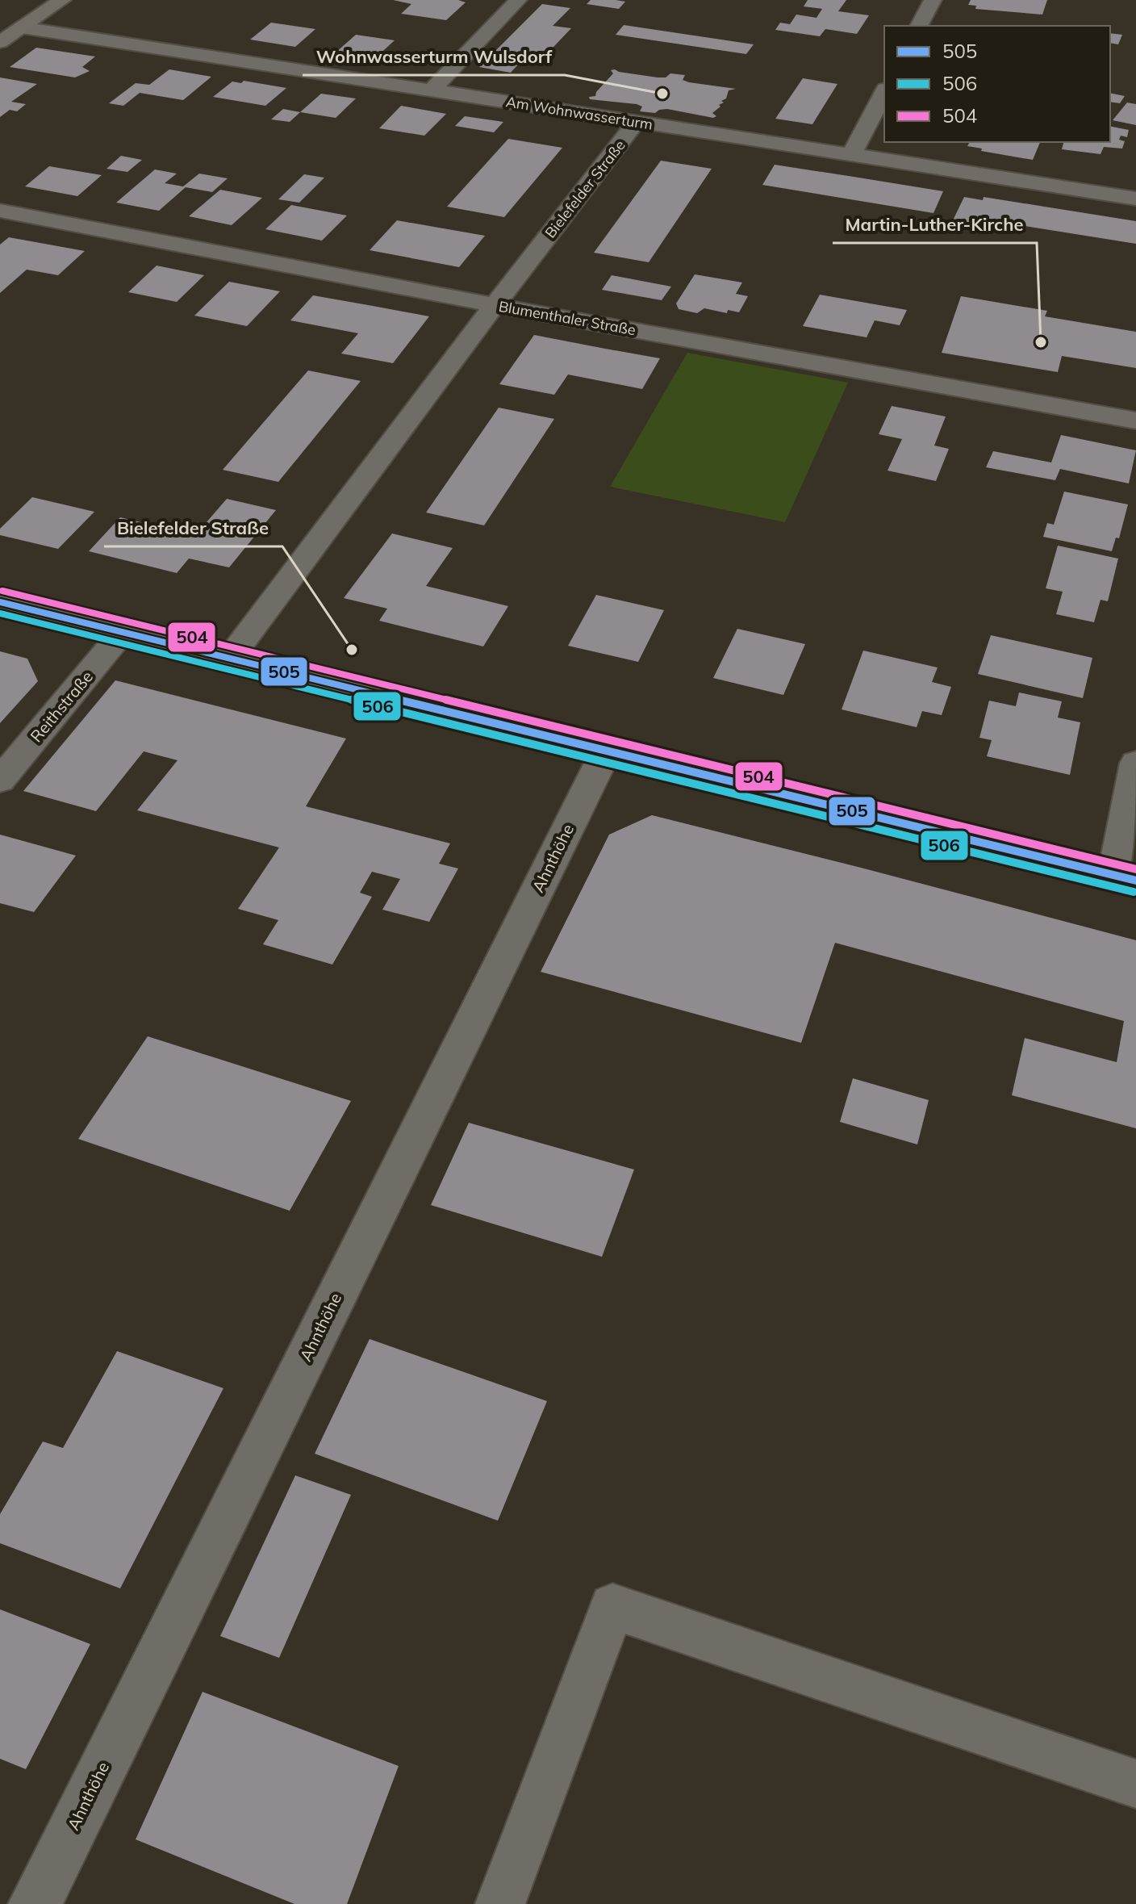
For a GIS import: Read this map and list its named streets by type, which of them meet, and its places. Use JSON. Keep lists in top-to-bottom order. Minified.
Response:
{"streets":{"street":["Am Wohnwasserturm","Bielefelder Straße","Blumenthaler Straße","Reithstraße","Ahnthöhe"]},"crossings":[["Am Wohnwasserturm","Bielefelder Straße"],["Bielefelder Straße","Blumenthaler Straße"]],"places":["Wohnwasserturm Wulsdorf","Martin-Luther-Kirche","Bielefelder Straße"],"lines":["transit line 504","transit line 505","transit line 506"],"legend":["505","506","504"]}
